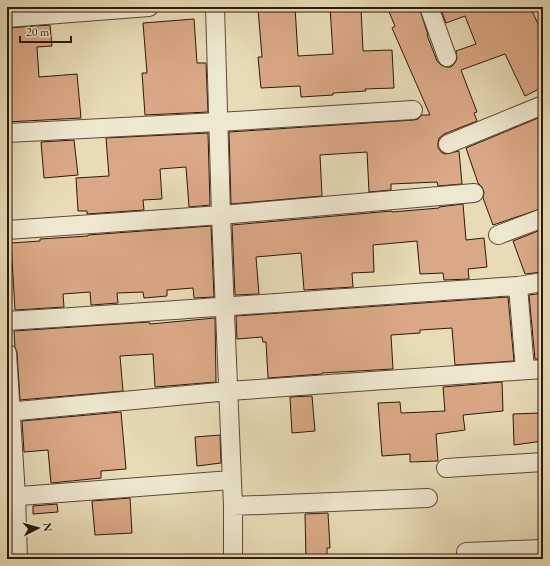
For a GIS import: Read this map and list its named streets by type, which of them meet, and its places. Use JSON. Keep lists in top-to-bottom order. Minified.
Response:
{"scale_bar":"20 m","north":"right"}
